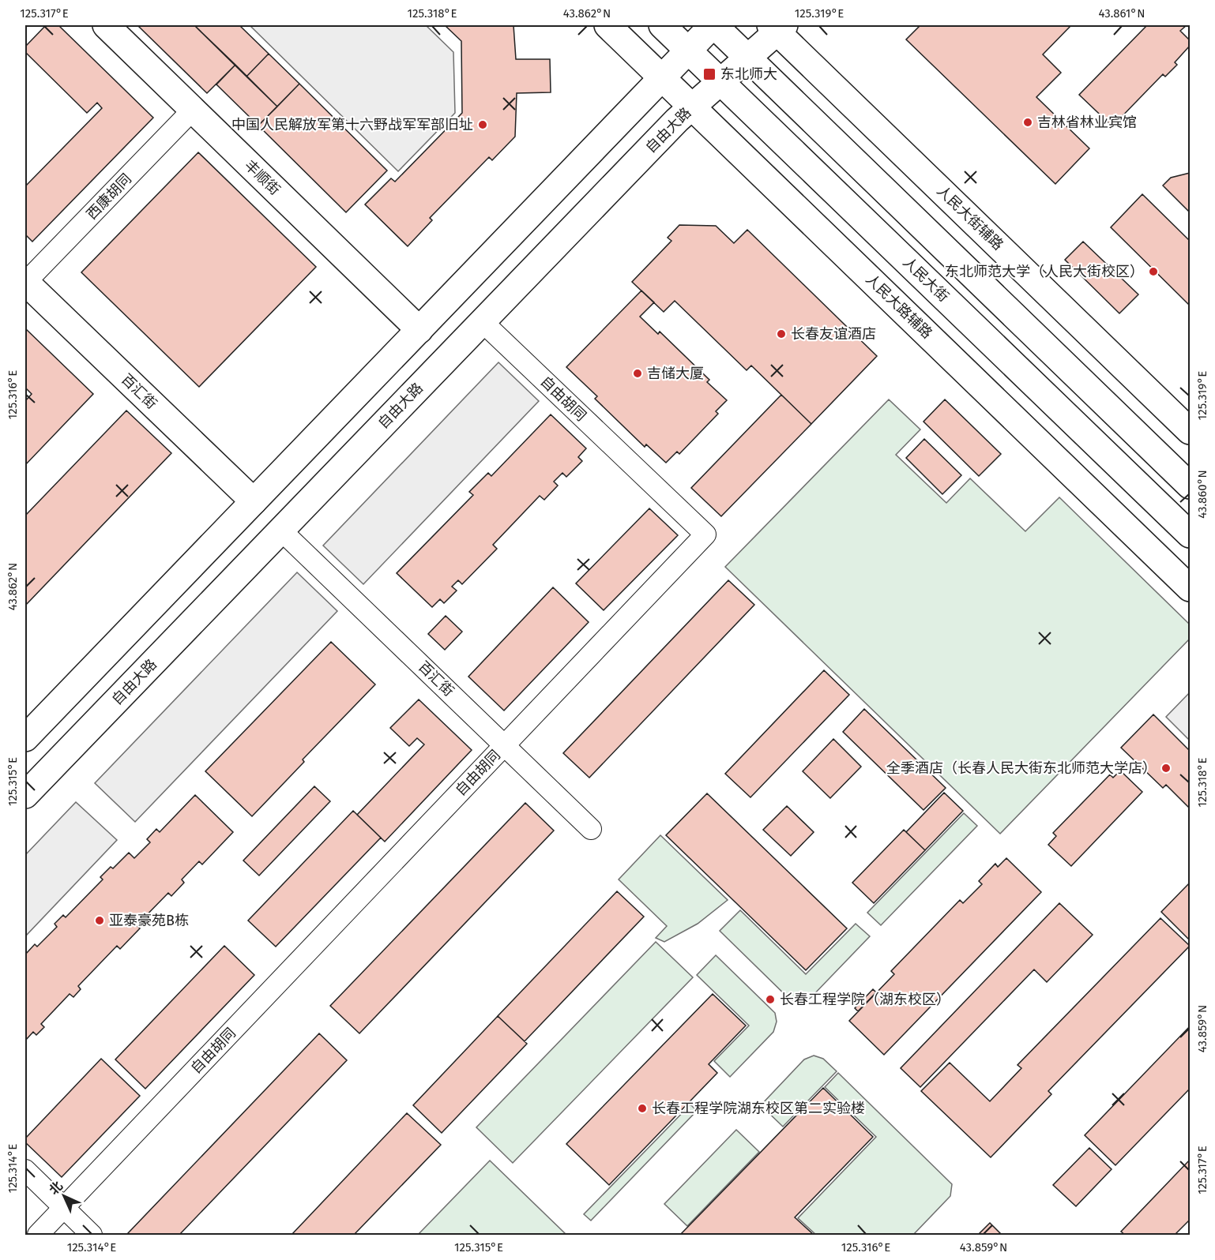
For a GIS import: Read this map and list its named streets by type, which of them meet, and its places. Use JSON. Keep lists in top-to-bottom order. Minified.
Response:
{"streets":{"main road":["自由大路","丰顺街","人民大街辅路","人民大街","人民大路辅路","百汇街"],"street":["西康胡同","自由胡同"]},"crossings":[["自由大路","人民大街辅路"],["自由大路","人民大街"],["自由大路","人民大路辅路"],["自由大路","百汇街"],["自由大路","自由胡同"],["丰顺街","西康胡同"],["西康胡同","百汇街"],["百汇街","自由胡同"]],"places":{"transit":["东北师大"],"other":["吉林省林业宾馆","中国人民解放军第十六野战军军部旧址","东北师范大学（人民大街校区）","长春友谊酒店","吉储大厦","全季酒店（长春人民大街东北师范大学店）","亚泰豪苑B栋","长春工程学院（湖东校区）","长春工程学院湖东校区第二实验楼"]},"north":"top left","coordinates":["125.317°E","125.318°E","43.862°N","125.319°E","43.861°N","125.316°E","43.860°N","125.315°E","43.859°N","125.314°E"]}
